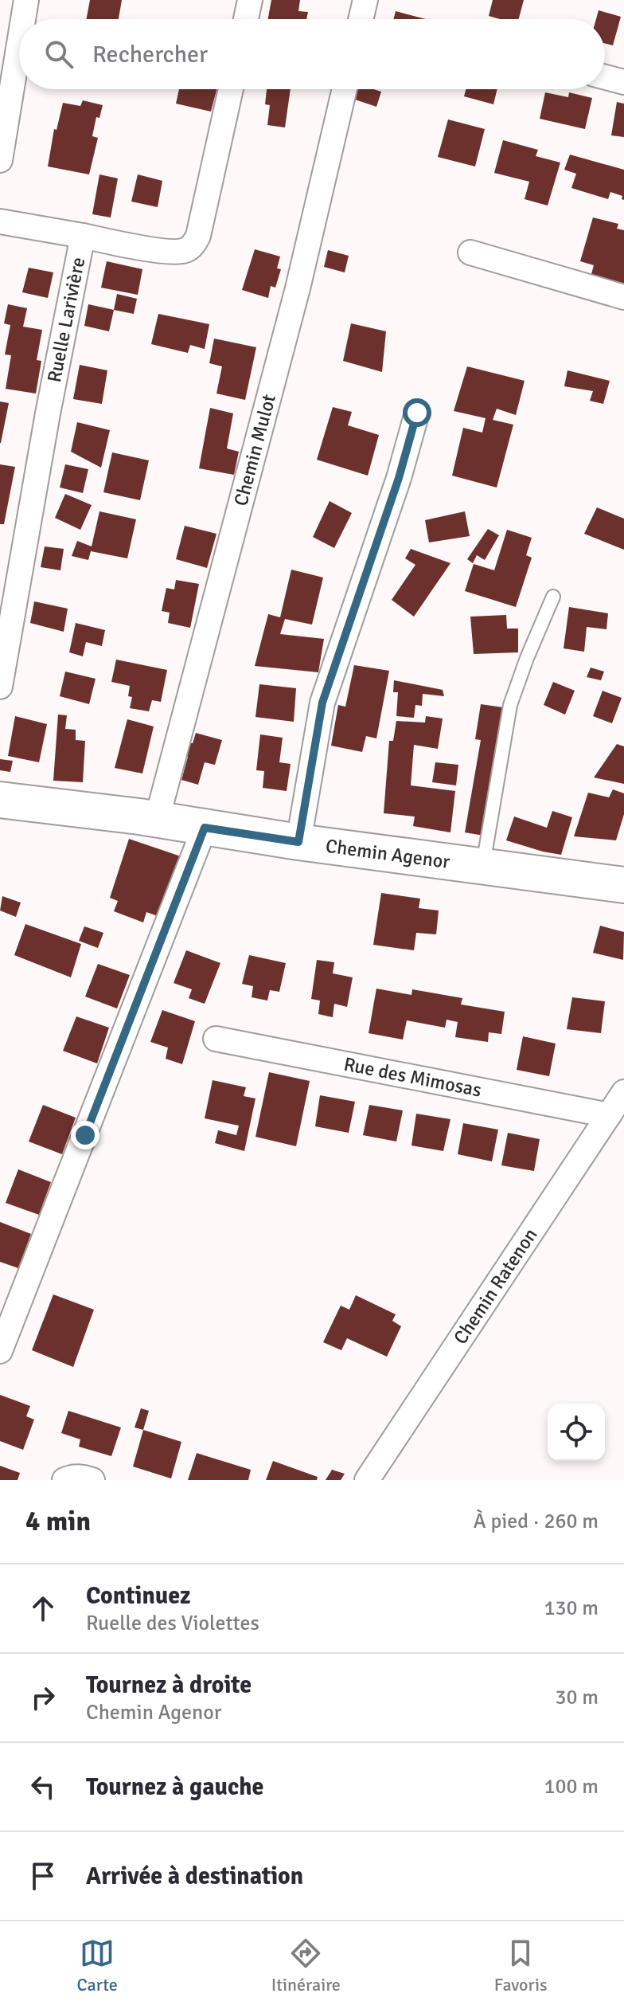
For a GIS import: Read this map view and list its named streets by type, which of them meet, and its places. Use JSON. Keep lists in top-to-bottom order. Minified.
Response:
{"streets":{"main road":["Chemin Agenor"],"street":["Ruelle Larivière","Chemin Mulot","Rue des Mimosas","Chemin Ratenon"]},"crossings":[["Chemin Mulot","Chemin Agenor"],["Rue des Mimosas","Chemin Ratenon"]],"page":{"search":"Rechercher","heading":["4 min","À pied · 260 m"],"list":[["Continuez","Ruelle des Violettes","130 m"],["Tournez à droite","Chemin Agenor","30 m"],["Tournez à gauche","100 m"],"Arrivée à destination"],"nav":["Carte","Itinéraire","Favoris"]}}
